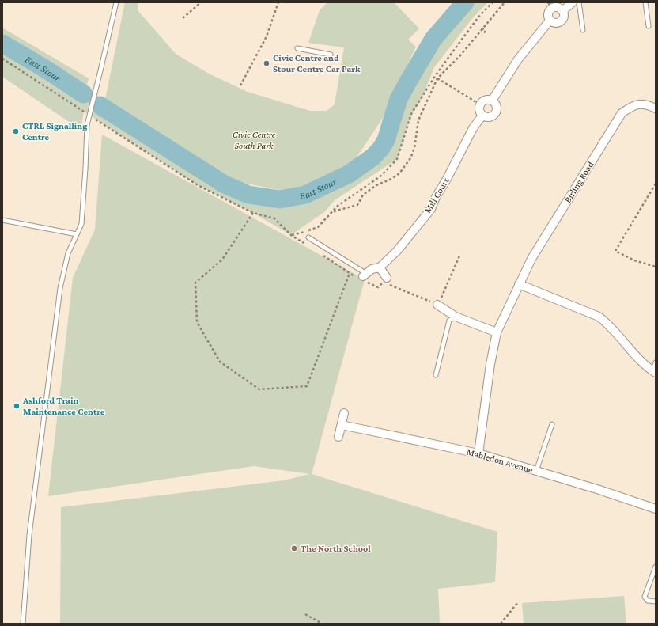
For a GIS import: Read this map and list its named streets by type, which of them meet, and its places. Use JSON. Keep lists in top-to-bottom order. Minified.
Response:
{"streets":{"street":["Birling Road","Mill Court","Mabledon Avenue"]},"crossings":[["Birling Road","Mabledon Avenue"]],"water":["East Stour"],"parks":["Civic Centre South Park"],"places":["Civic Centre and Stour Centre Car Park","CTRL Signalling Centre","Ashford Train Maintenance Centre","The North School"]}
